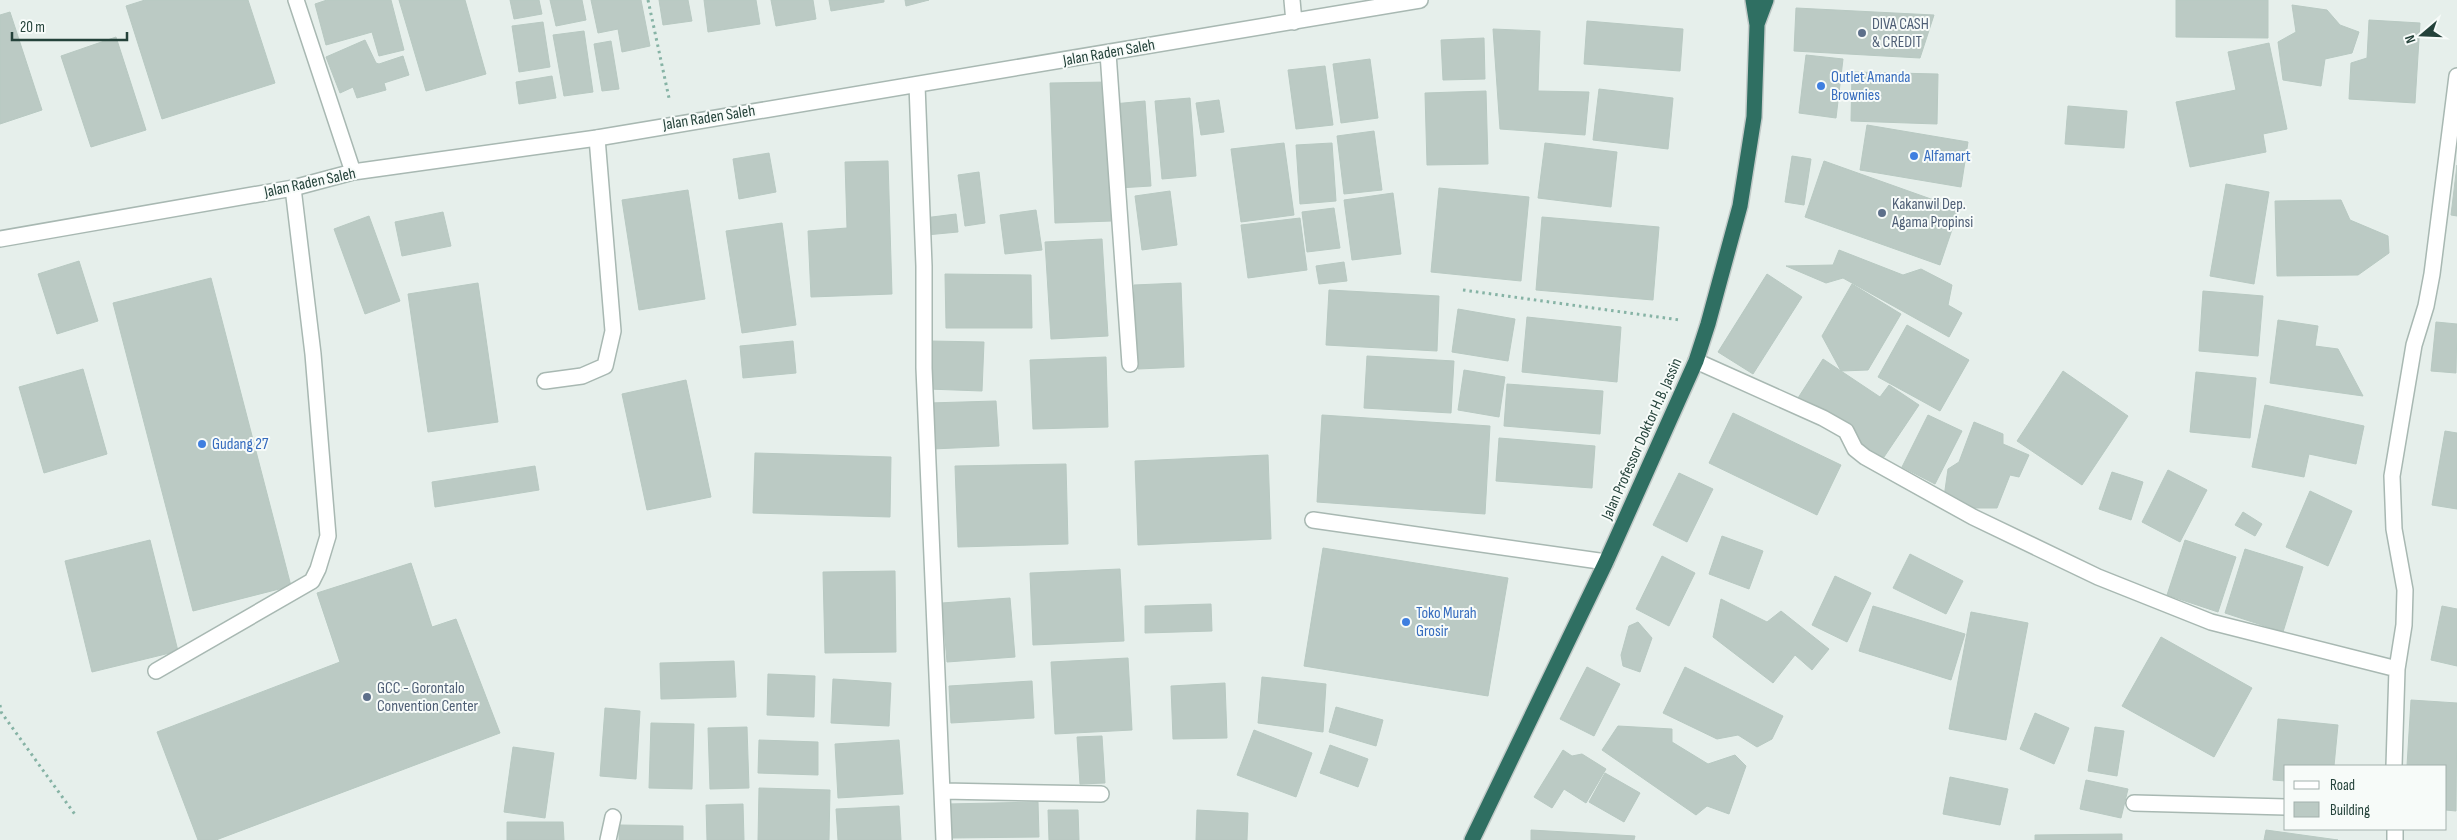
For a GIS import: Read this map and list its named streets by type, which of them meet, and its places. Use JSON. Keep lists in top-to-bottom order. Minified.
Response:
{"streets":{"highway":["Jalan Professor Doktor H.B. Jassin"],"street":["Jalan Raden Saleh"]},"places":["DIVA CASH & CREDIT","Outlet Amanda Brownies","Alfamart","Kakanwil Dep. Agama Propinsi","Gudang 27","Toko Murah Grosir","GCC - Gorontalo Convention Center"],"legend":["Road","Building"],"scale_bar":"20 m","north":"left"}
